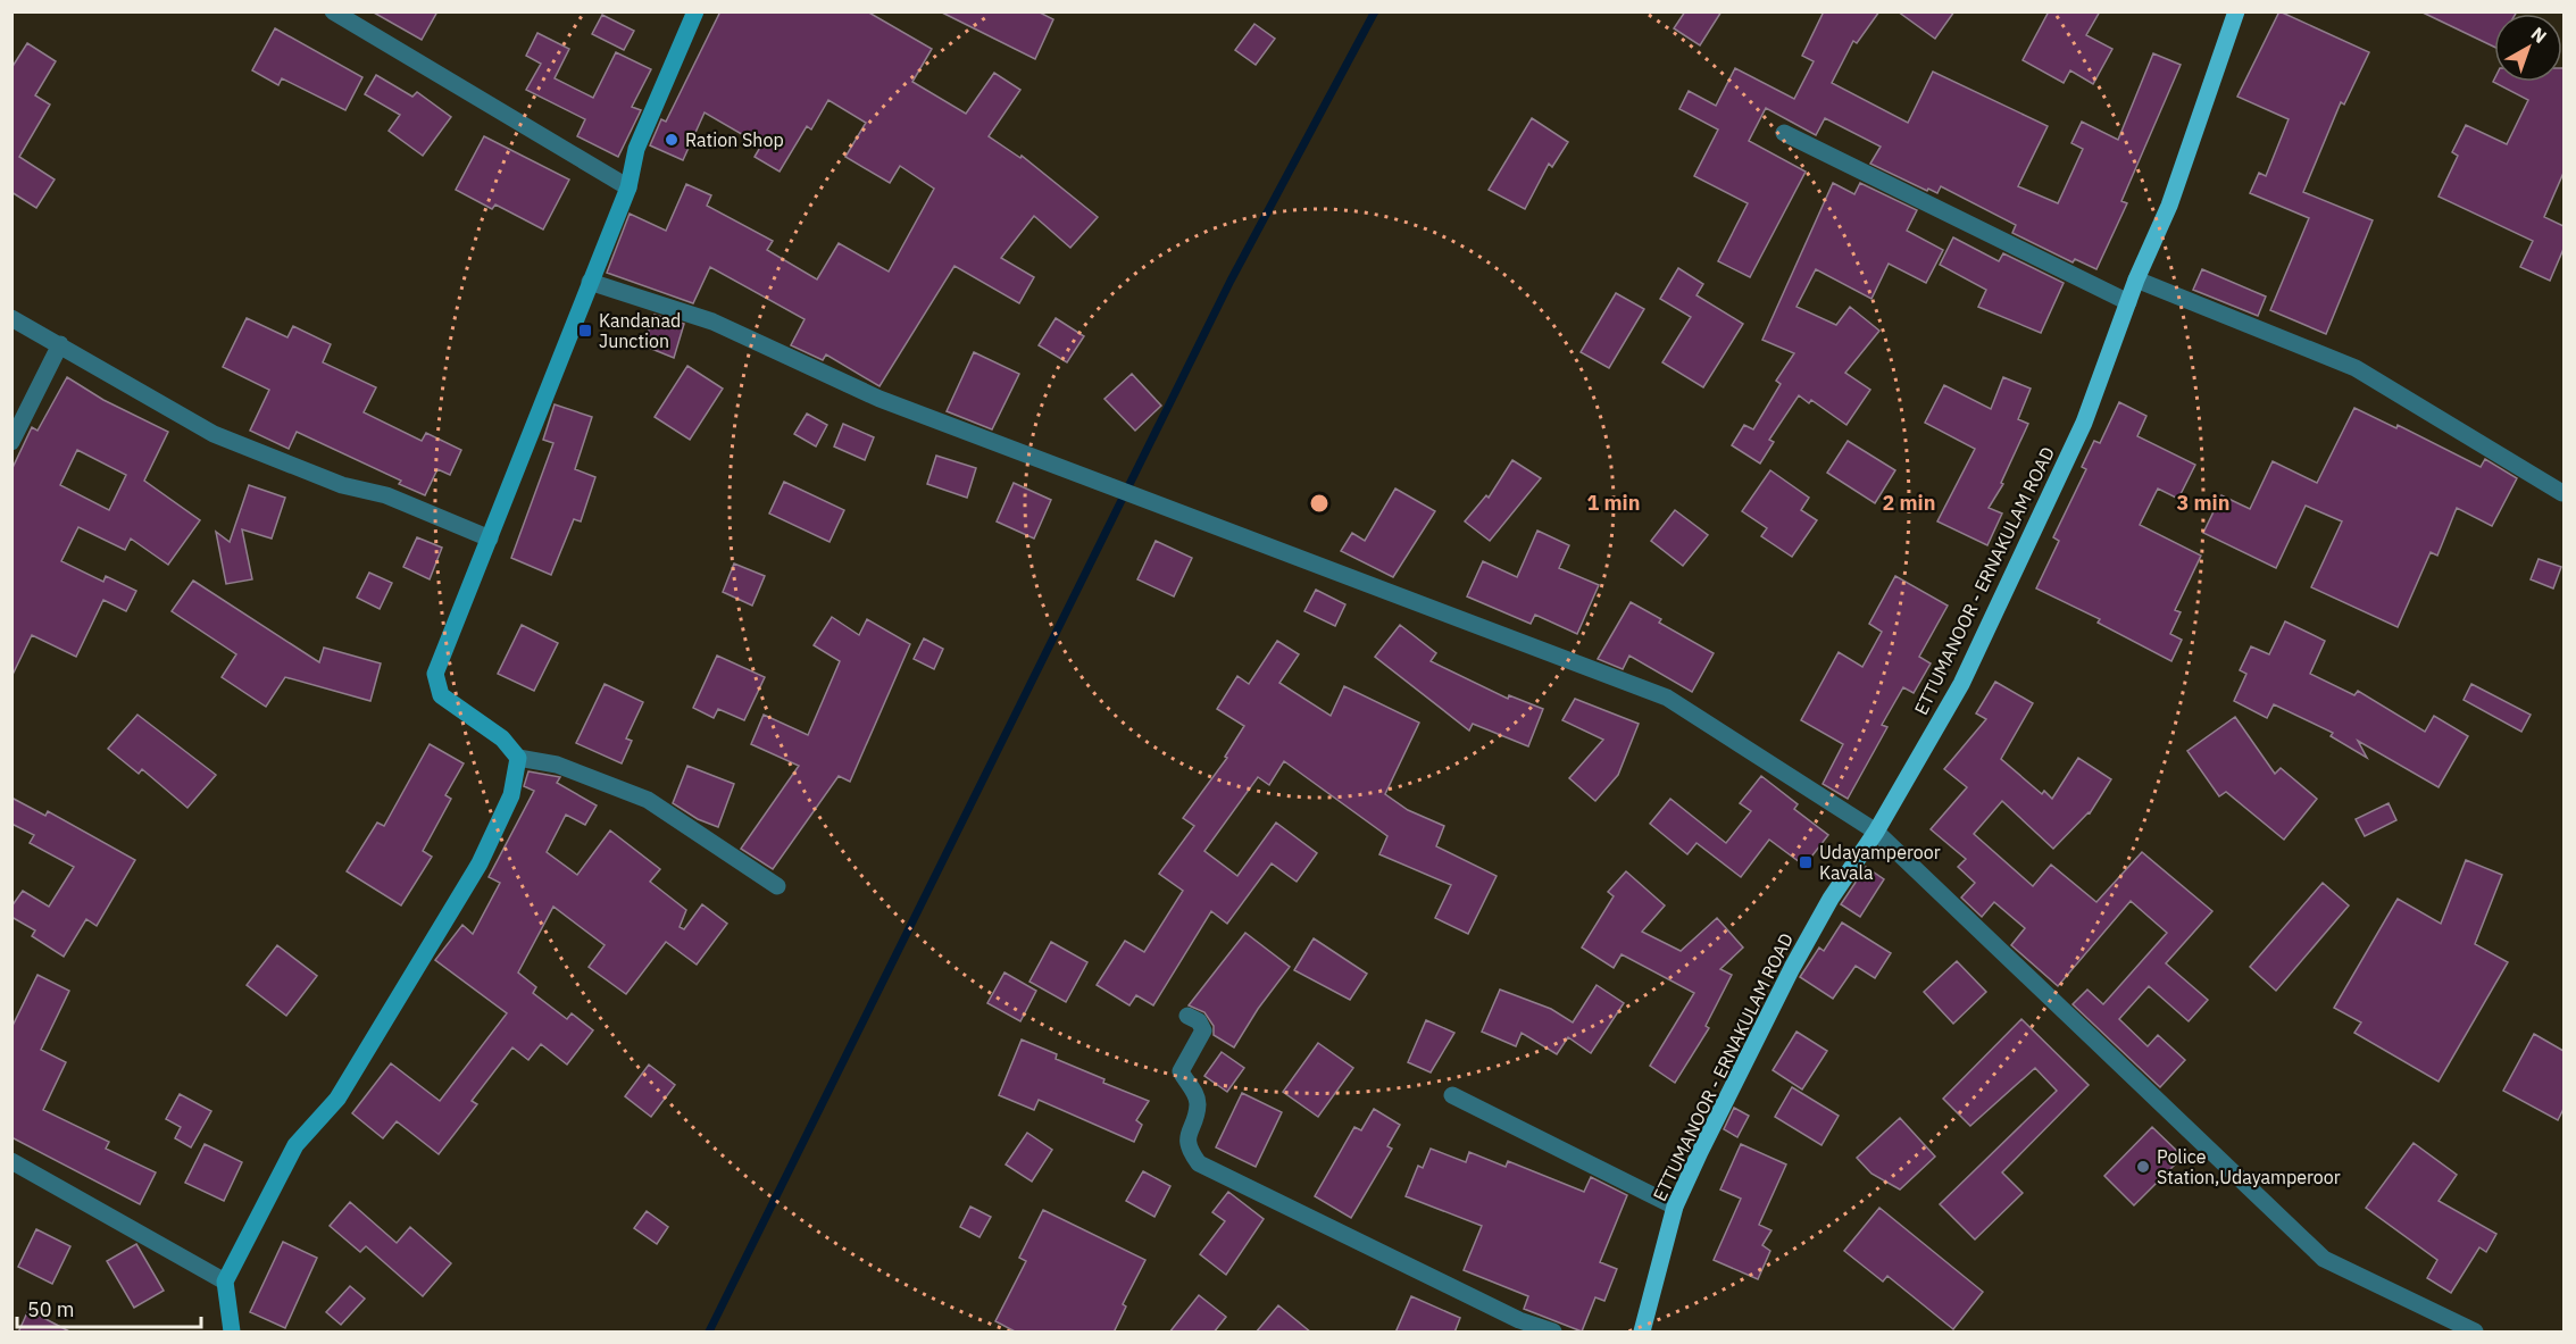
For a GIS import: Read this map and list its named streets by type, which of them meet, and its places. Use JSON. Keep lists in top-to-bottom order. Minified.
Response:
{"streets":{"main road":["ETTUMANOOR - ERNAKULAM ROAD"]},"places":{"other":["Ration Shop","Police Station,Udayamperoor"],"transit":["Kandanad Junction","Udayamperoor Kavala"]},"scale_bar":"50 m","north":"top right","rings":["1 min","2 min","3 min"]}
